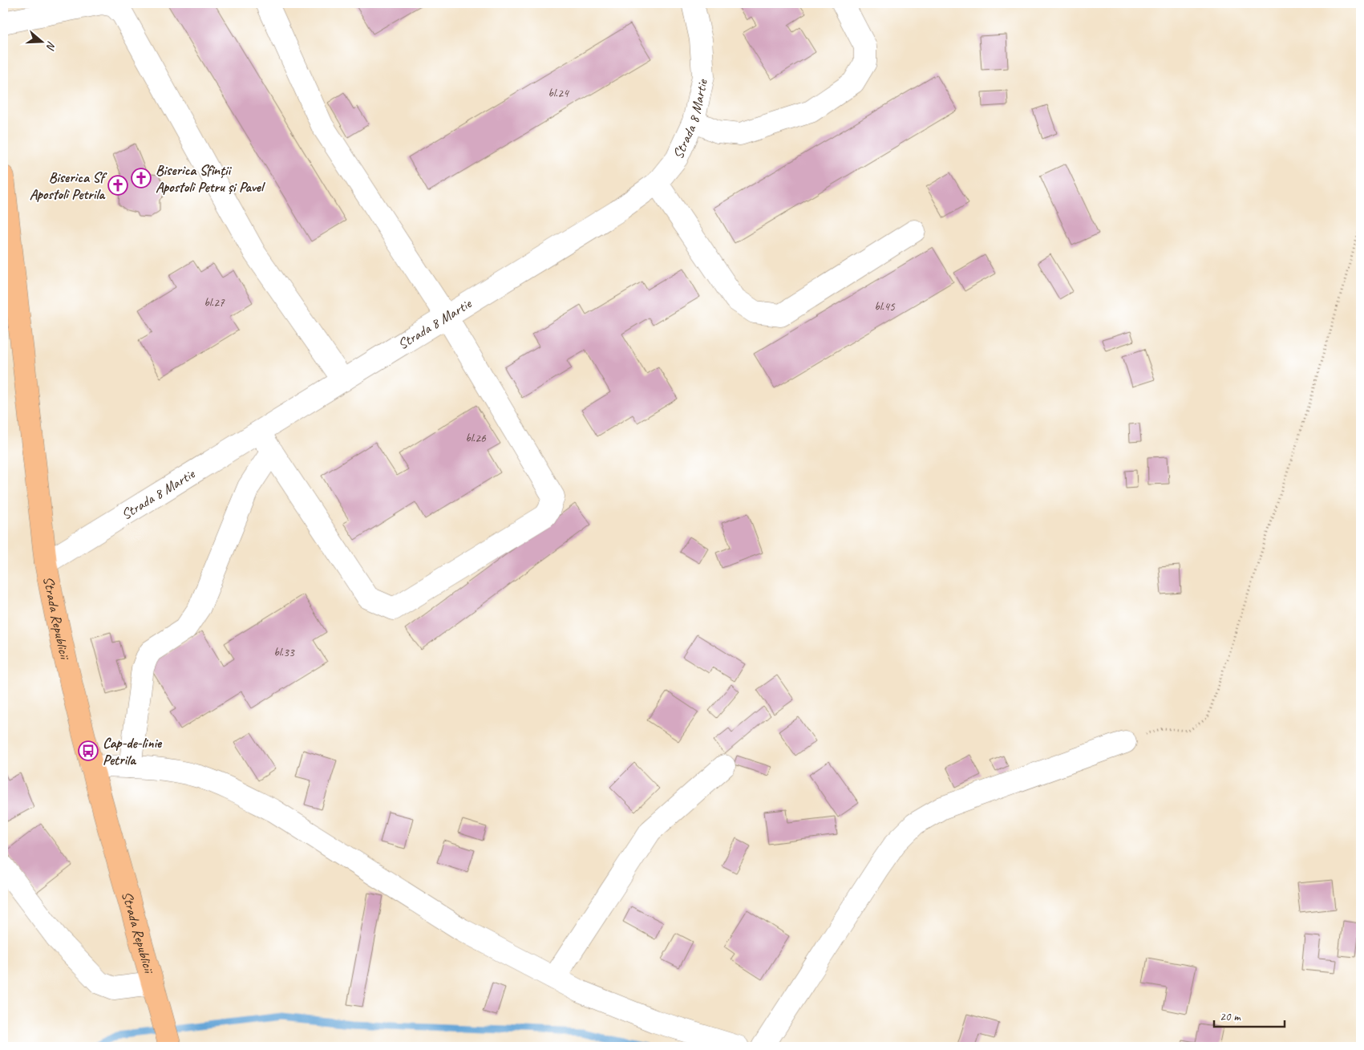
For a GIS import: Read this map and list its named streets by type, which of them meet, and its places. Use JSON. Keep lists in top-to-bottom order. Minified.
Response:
{"streets":{"main road":["Strada Republicii"],"street":["Strada 8 Martie"]},"crossings":[["Strada 8 Martie","Strada Republicii"]],"places":{"church":["Biserica Sfinții Apostoli Petru și Pavel","Biserica Sf Apostoli Petrila"],"bus stop":["Cap-de-linie Petrila"]},"house_numbers":["bl.24","bl.27","bl.45","bl.26","bl.33"],"scale_bar":"20 m","north":"right"}
